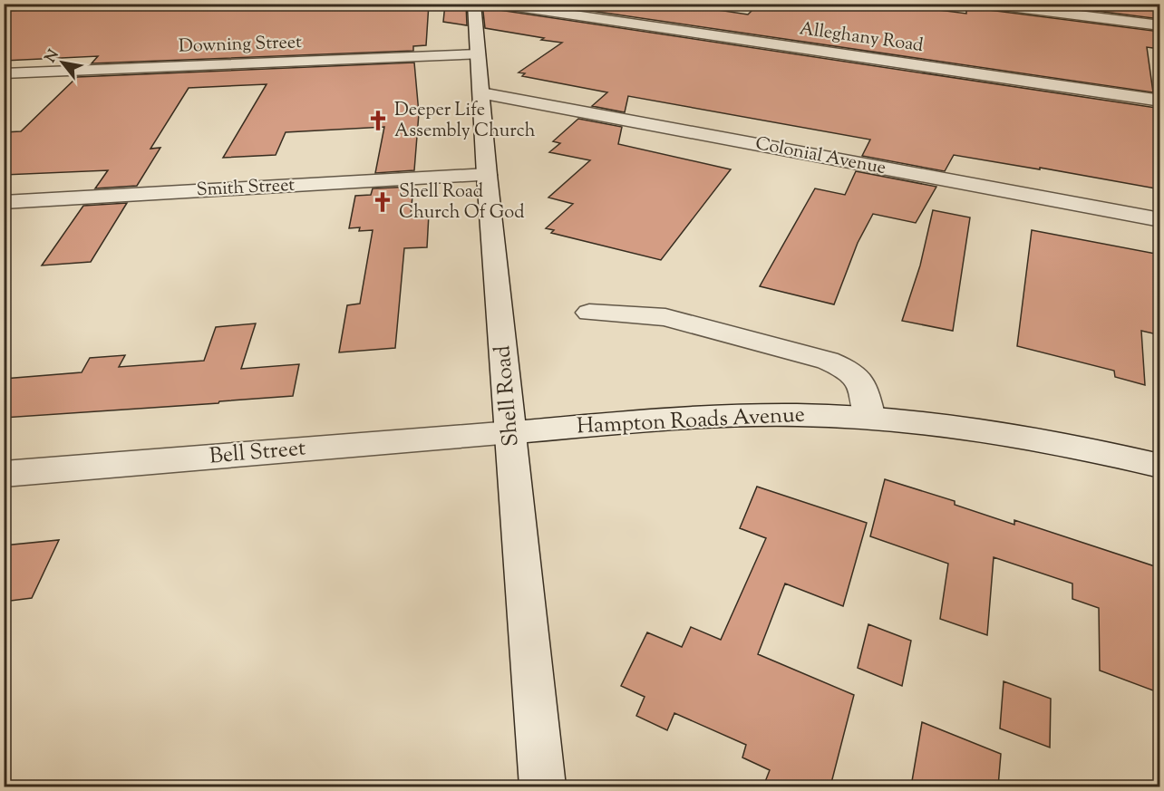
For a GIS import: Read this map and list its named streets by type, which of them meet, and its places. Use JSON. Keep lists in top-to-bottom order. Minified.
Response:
{"streets":{"street":["Alleghany Road","Downing Street","Colonial Avenue","Smith Street","Shell Road","Hampton Roads Avenue","Bell Street"]},"crossings":[["Downing Street","Shell Road"],["Colonial Avenue","Shell Road"],["Smith Street","Shell Road"],["Shell Road","Hampton Roads Avenue"],["Shell Road","Bell Street"],["Hampton Roads Avenue","Bell Street"]],"places":{"church":["Deeper Life Assembly Church","Shell Road Church Of God"]},"north":"top left"}
